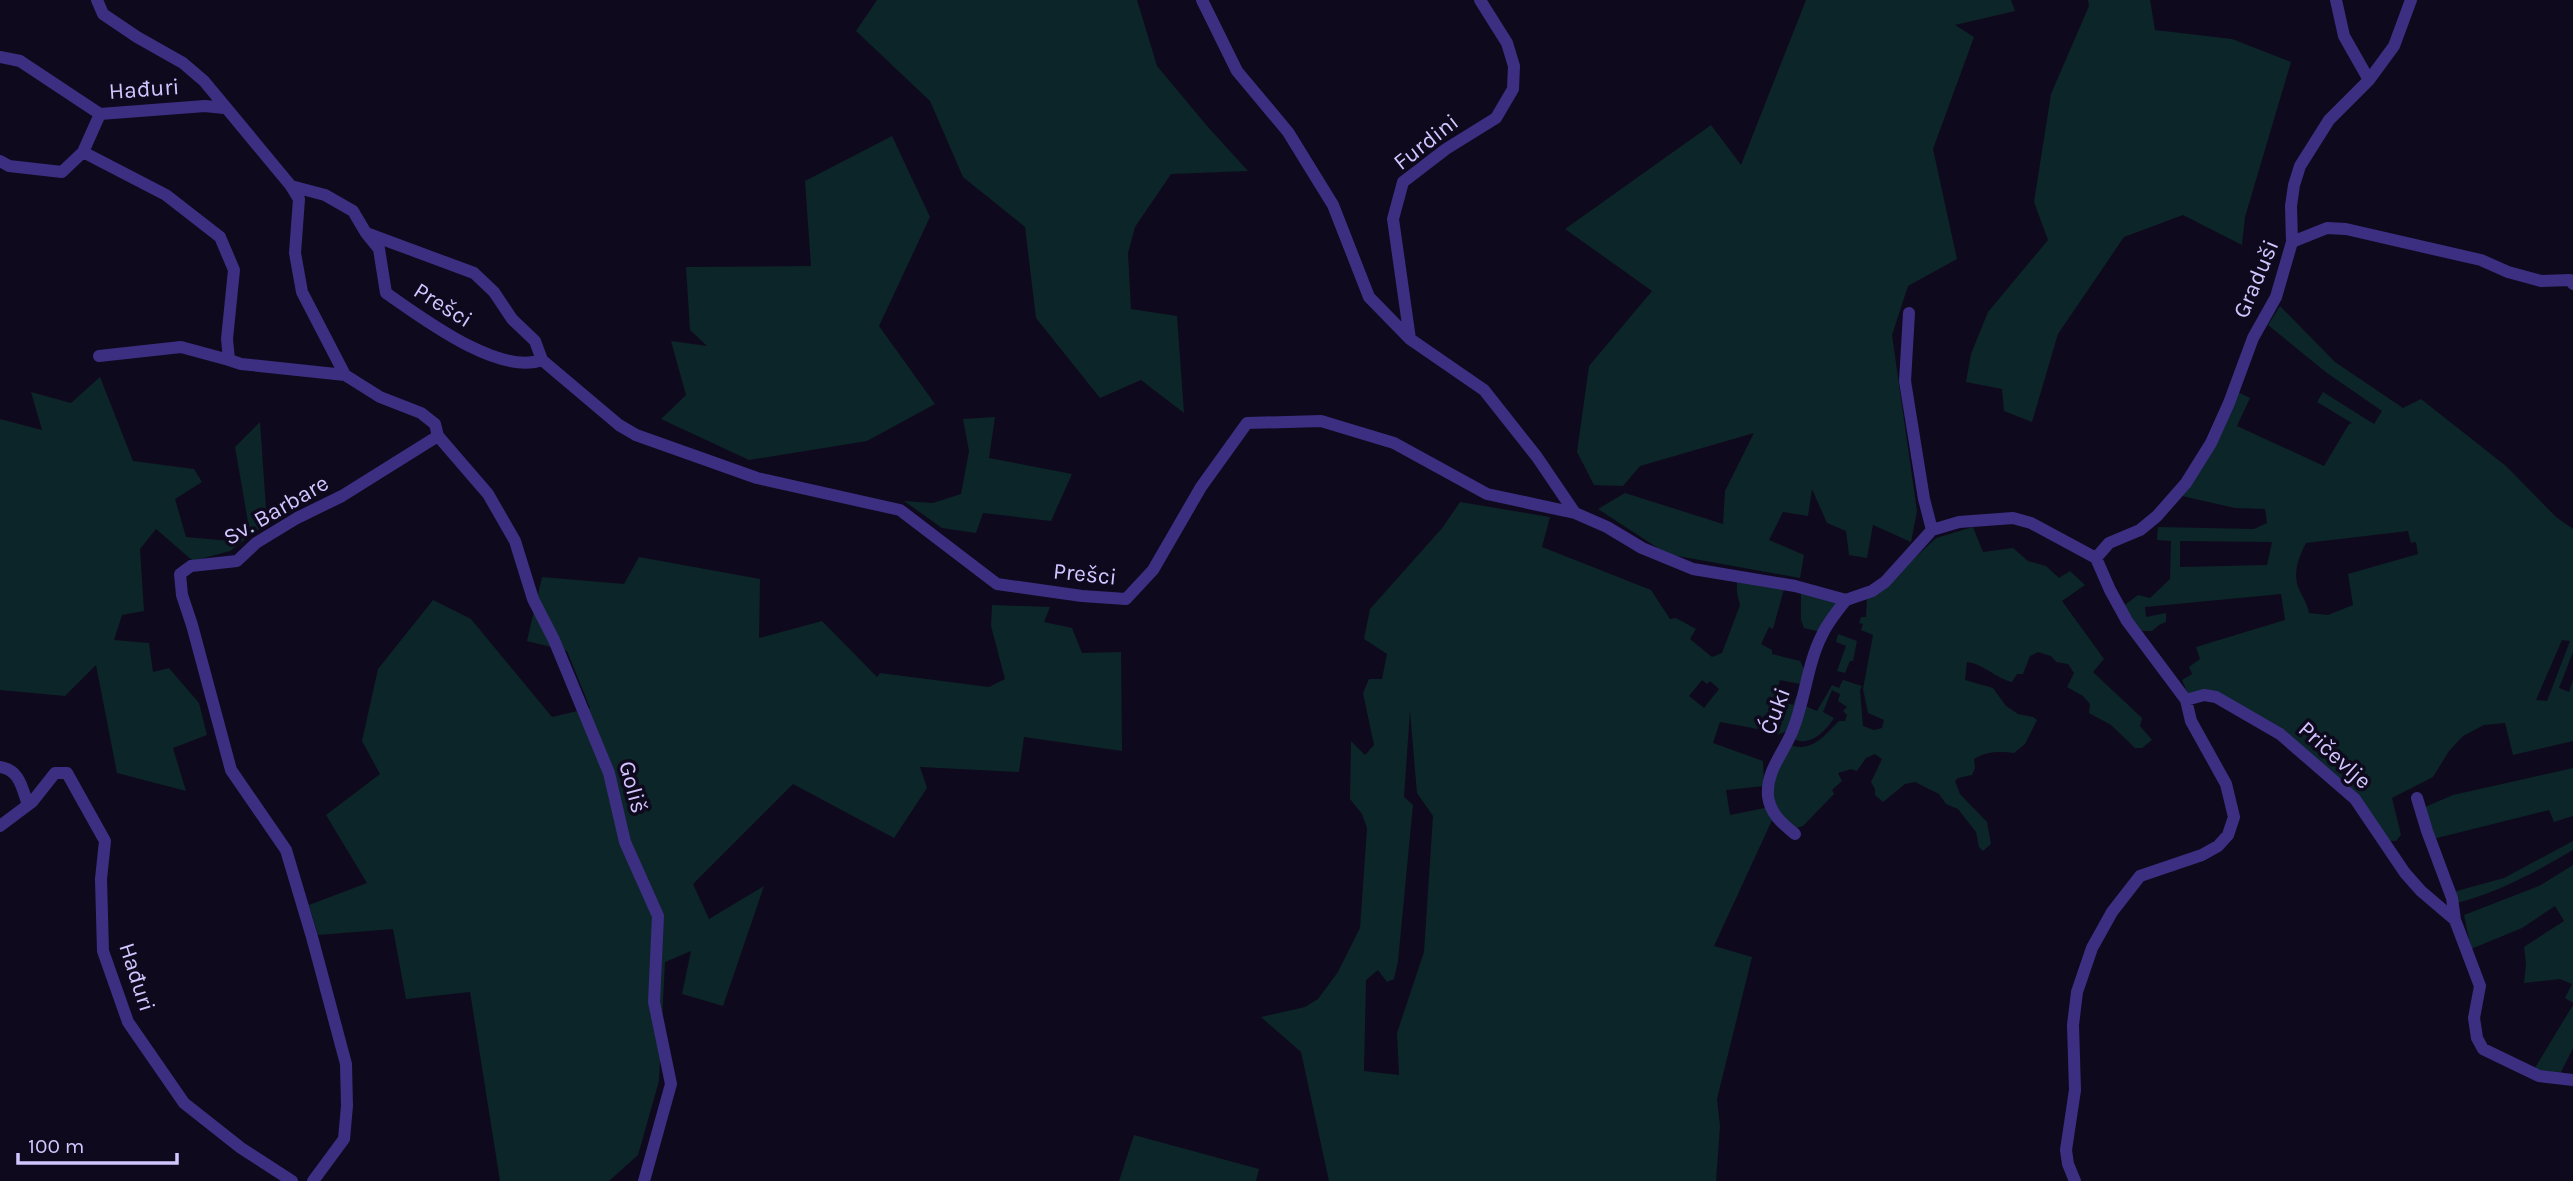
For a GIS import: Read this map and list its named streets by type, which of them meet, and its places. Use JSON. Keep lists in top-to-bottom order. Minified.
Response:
{"streets":{"street":["Hađuri","Furdini","Graduši","Prešci","Sv. Barbare","Ćuki","Pričevlje","Goliš"]},"crossings":[["Sv. Barbare","Goliš"]],"scale_bar":"100 m"}
